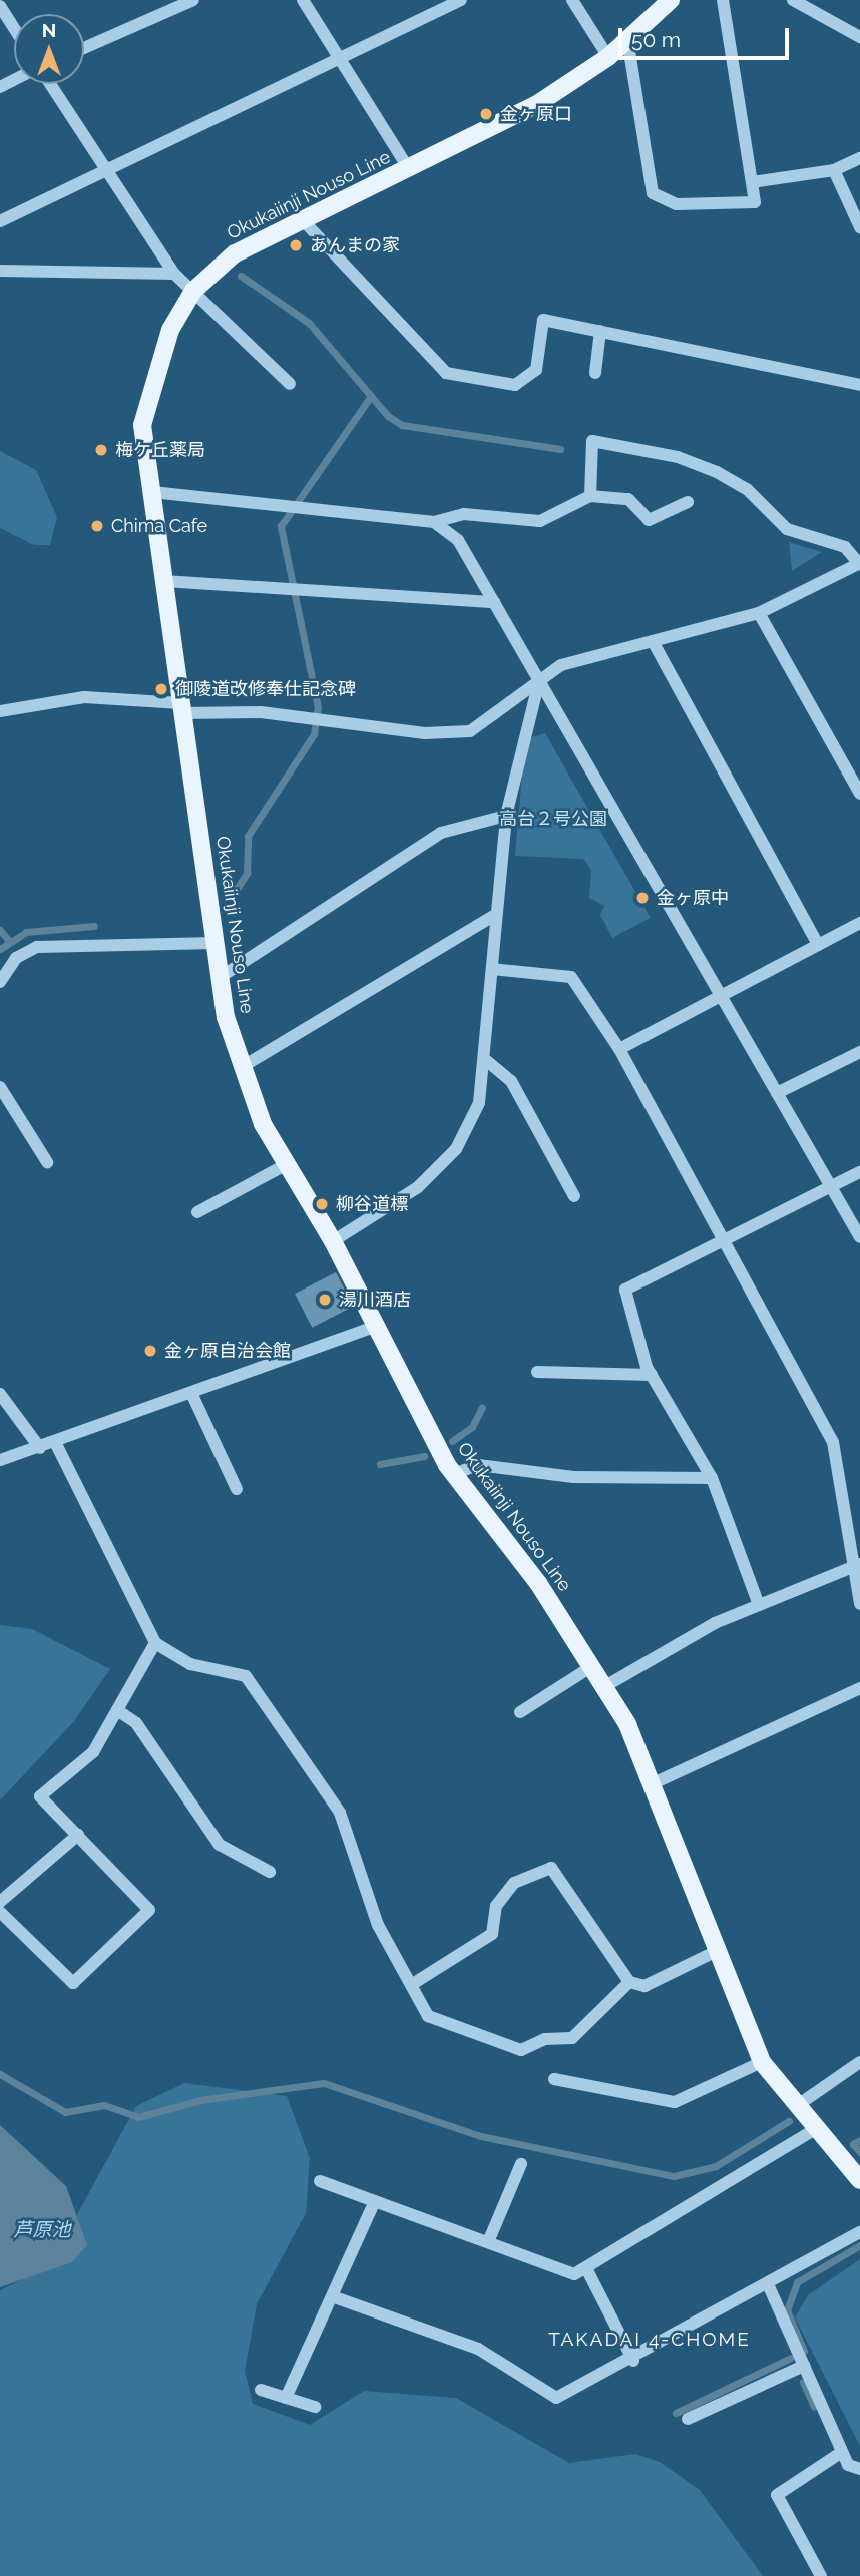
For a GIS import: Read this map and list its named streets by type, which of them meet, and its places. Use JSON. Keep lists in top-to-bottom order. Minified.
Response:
{"streets":{"main road":["Okukaiinji Nouso Line"]},"districts":["TAKADAI 4-CHOME"],"water":["芦原池"],"parks":["高台２号公園"],"places":["金ヶ原口","あんまの家","梅ケ丘薬局","Chima Cafe","御陵道改修奉仕記念碑","金ヶ原中","柳谷道標","湯川酒店","金ヶ原自治会館"],"scale_bar":"50 m","north":"top"}
